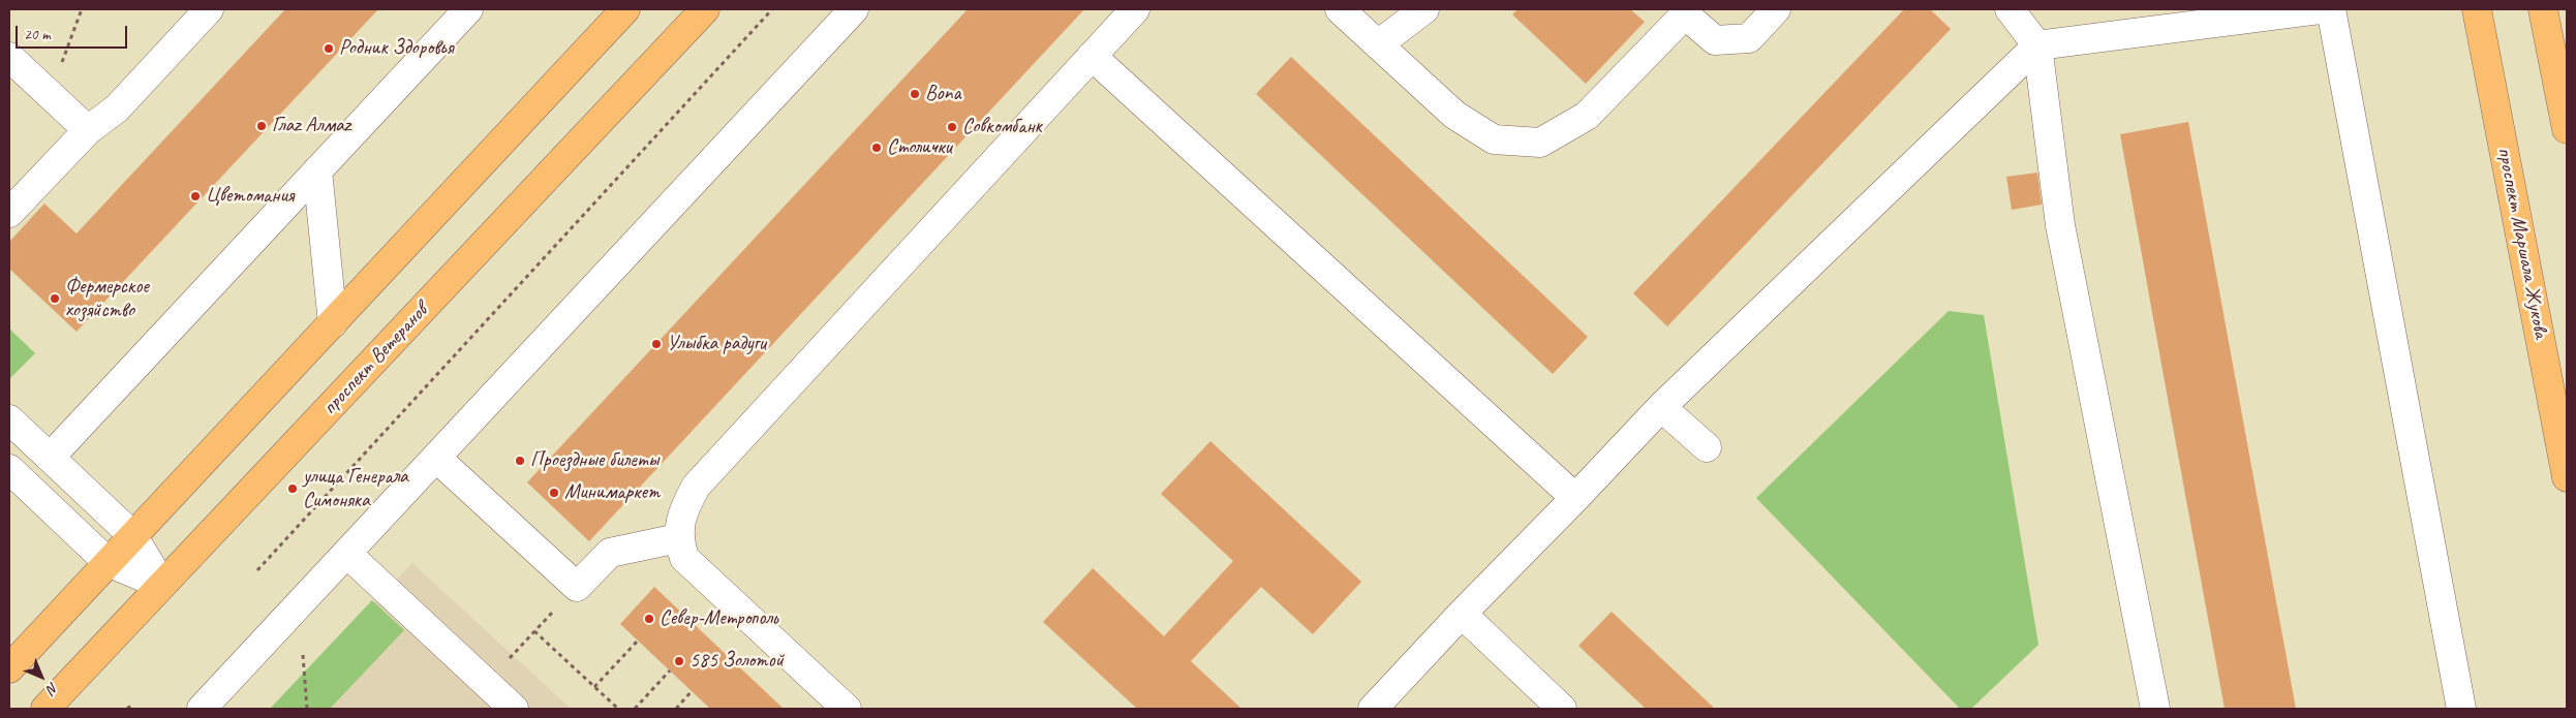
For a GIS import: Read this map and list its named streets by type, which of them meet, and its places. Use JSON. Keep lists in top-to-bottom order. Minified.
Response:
{"streets":{"main road":["проспект Маршала Жукова","проспект Ветеранов"]},"places":["Родник Здоровья","Bona","Глаz Алмаz","Совкомбанк","Столички","Цветомания","Фермерское хозяйство","Улыбка радуги","Проездные билеты","улица Генерала Симоняка","Минимаркет","Север-Метрополь","585 Золотой"],"scale_bar":"20 m","north":"bottom right"}
